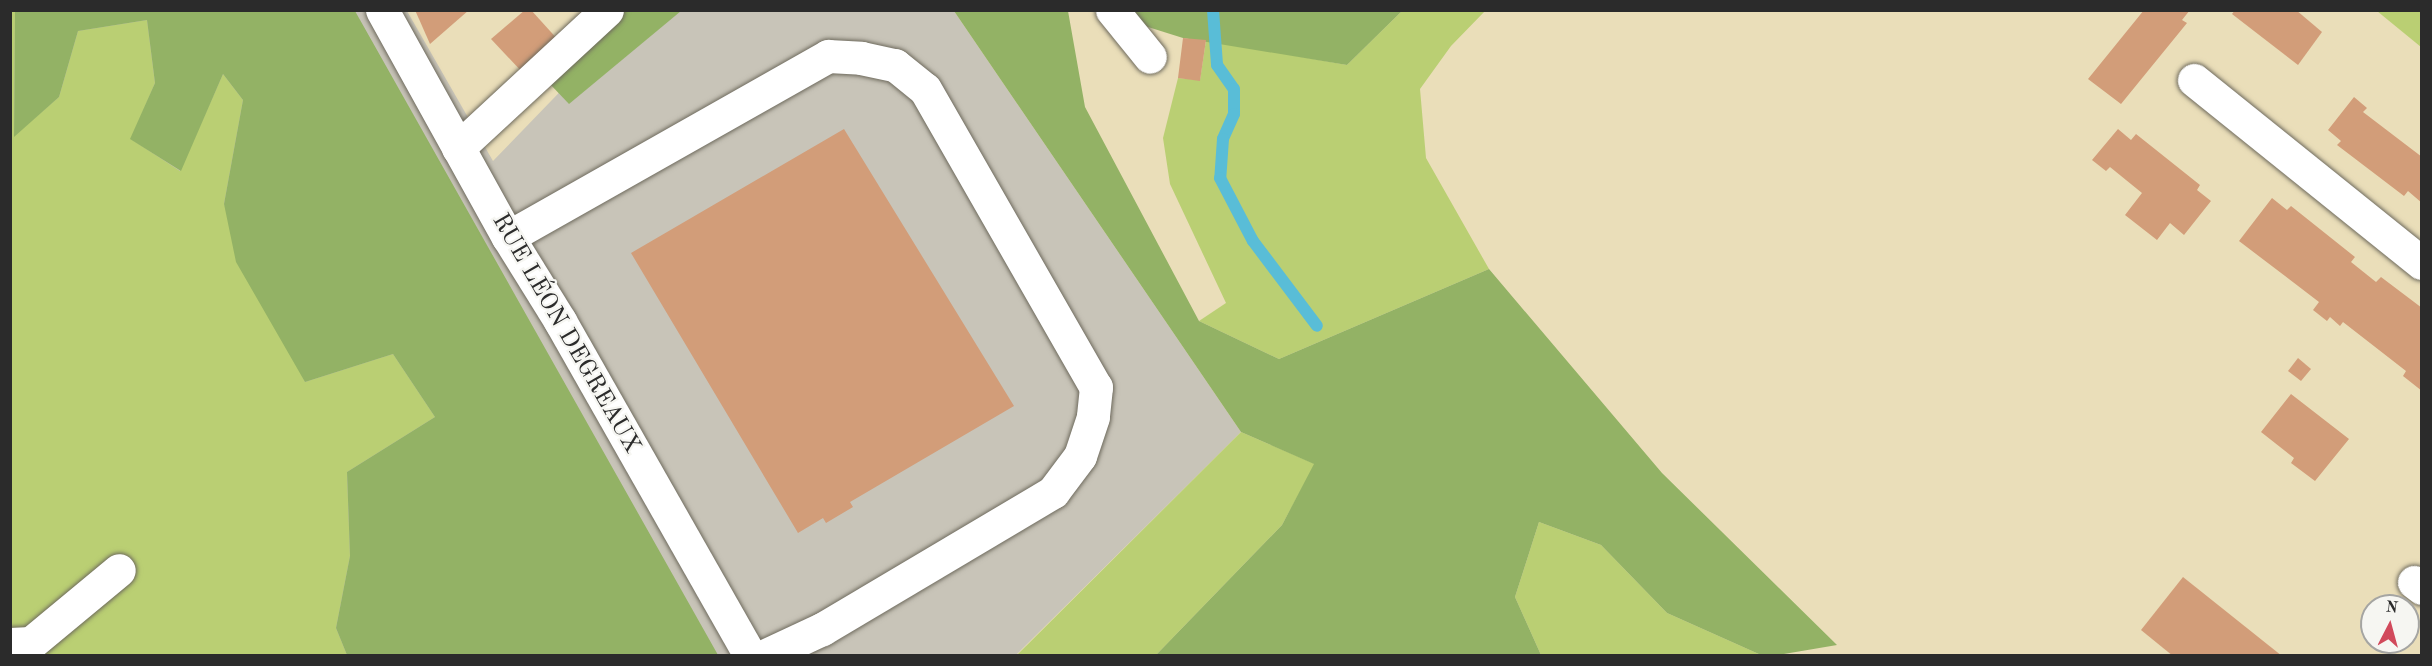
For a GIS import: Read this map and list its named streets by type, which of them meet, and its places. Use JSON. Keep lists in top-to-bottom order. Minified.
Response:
{"streets":{"street":["RUE LÉON DEGREAUX"]},"north":"top"}
